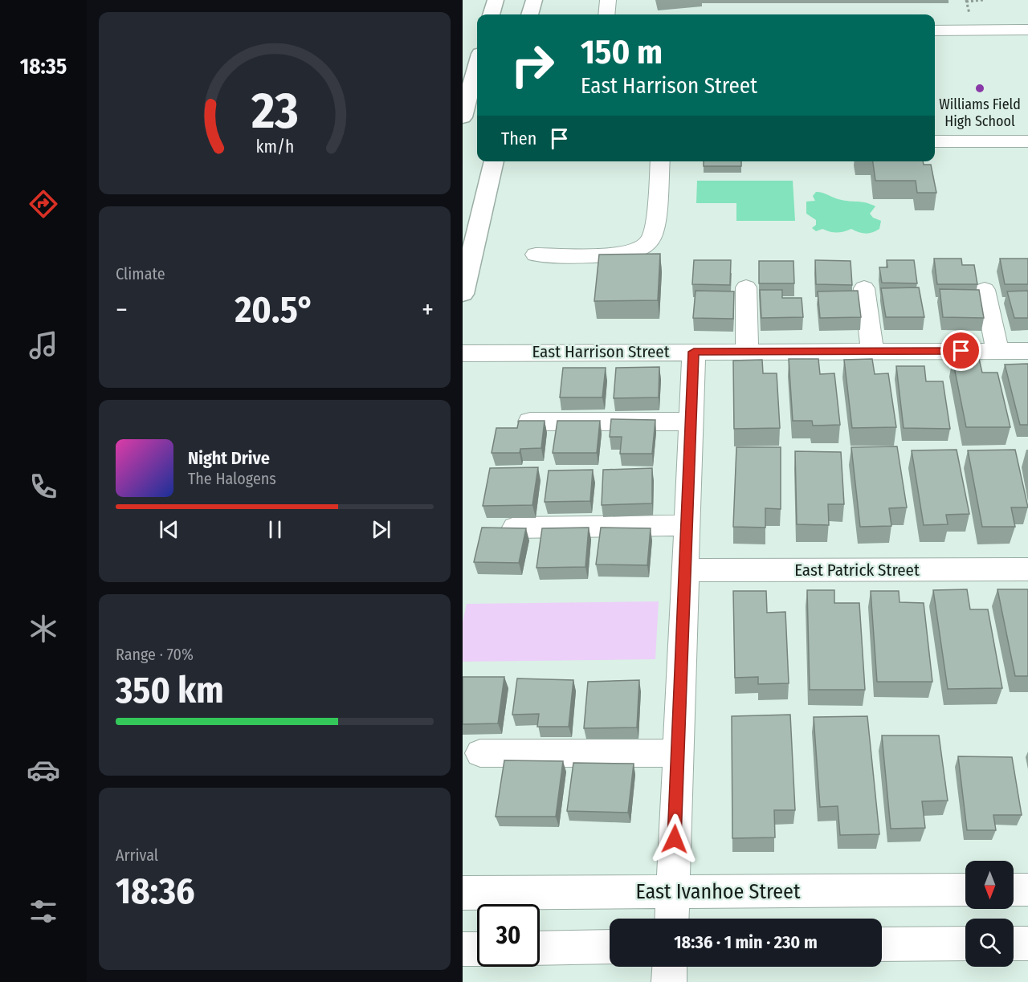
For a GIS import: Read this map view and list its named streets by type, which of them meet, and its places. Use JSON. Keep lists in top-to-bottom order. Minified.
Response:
{"streets":{"street":["East Harrison Street","East Patrick Street","East Ivanhoe Street"]},"places":["Williams Field High School"],"north":"bottom","page":{"tabs":"18:35","turn":["150 m","East Harrison Street"],"then":"Then","tile":["Climate",["Range · 70%","350 km"],["Arrival","18:36"]],"heat":["−","20.5°","+"],"song":["Night Drive","The Halogens"],"limit":"30","trip":"18:36 · 1 min · 230 m","gauge":["23","km/h"]}}
